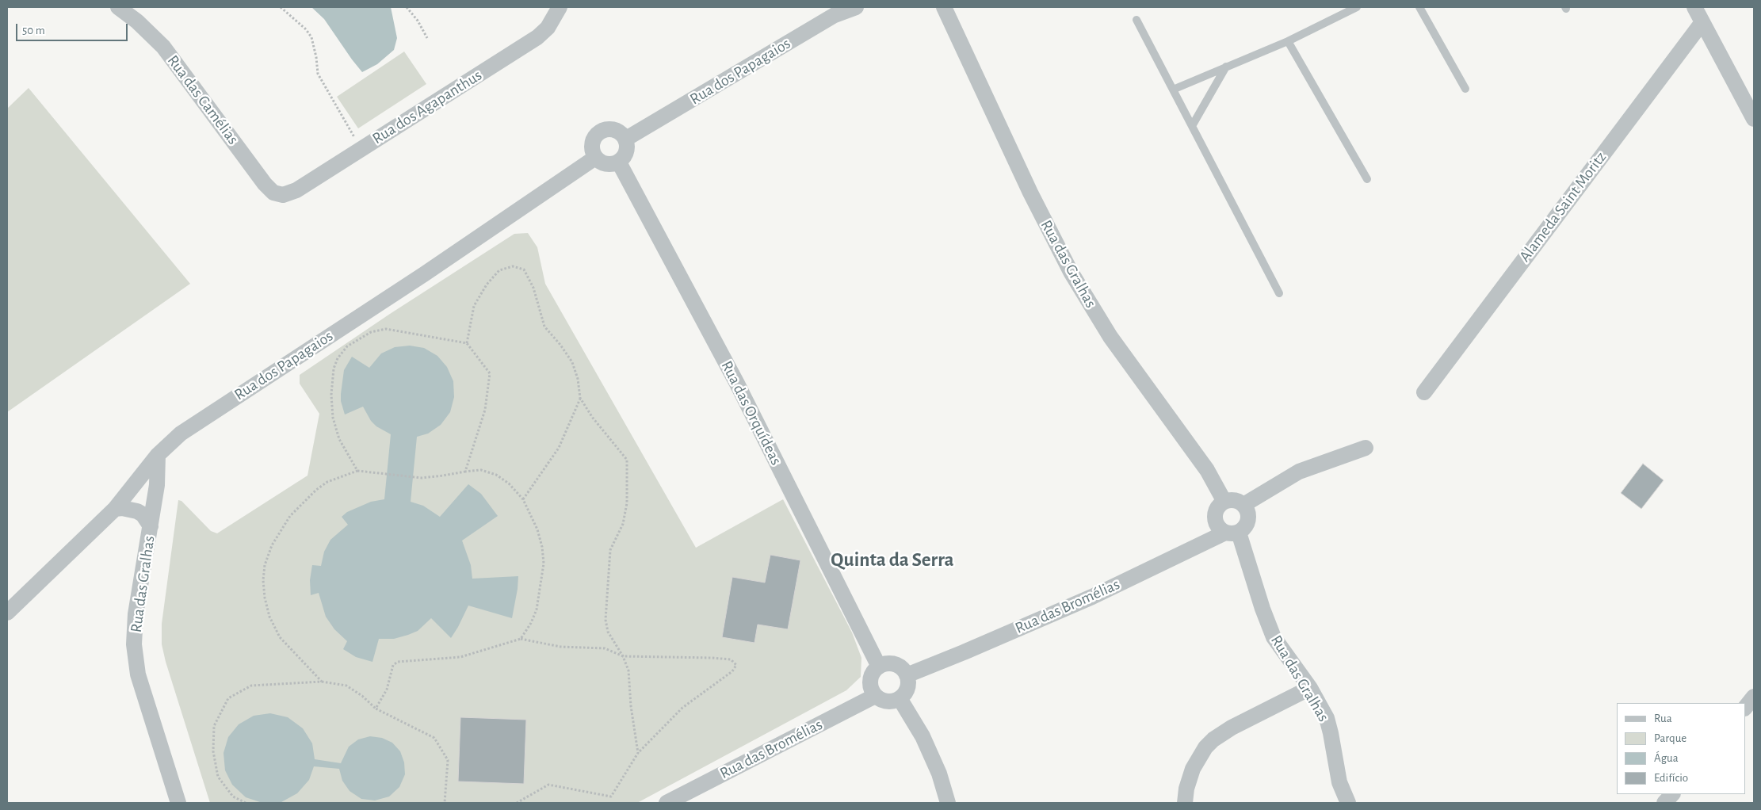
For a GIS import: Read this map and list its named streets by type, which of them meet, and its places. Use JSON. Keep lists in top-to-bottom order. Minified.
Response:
{"streets":{"street":["Rua dos Papagaios","Rua das Camélias","Rua dos Agapanthus","Alameda Saint Moritz","Rua das Gralhas","Rua das Orquídeas","Rua das Bromélias"]},"crossings":[["Rua dos Papagaios","Rua das Gralhas"],["Rua dos Papagaios","Rua das Orquídeas"],["Rua das Camélias","Rua dos Agapanthus"],["Rua das Gralhas","Rua das Bromélias"],["Rua das Orquídeas","Rua das Bromélias"]],"districts":["Quinta da Serra"],"legend":["Rua","Parque","Água","Edifício"],"scale_bar":"50 m"}
